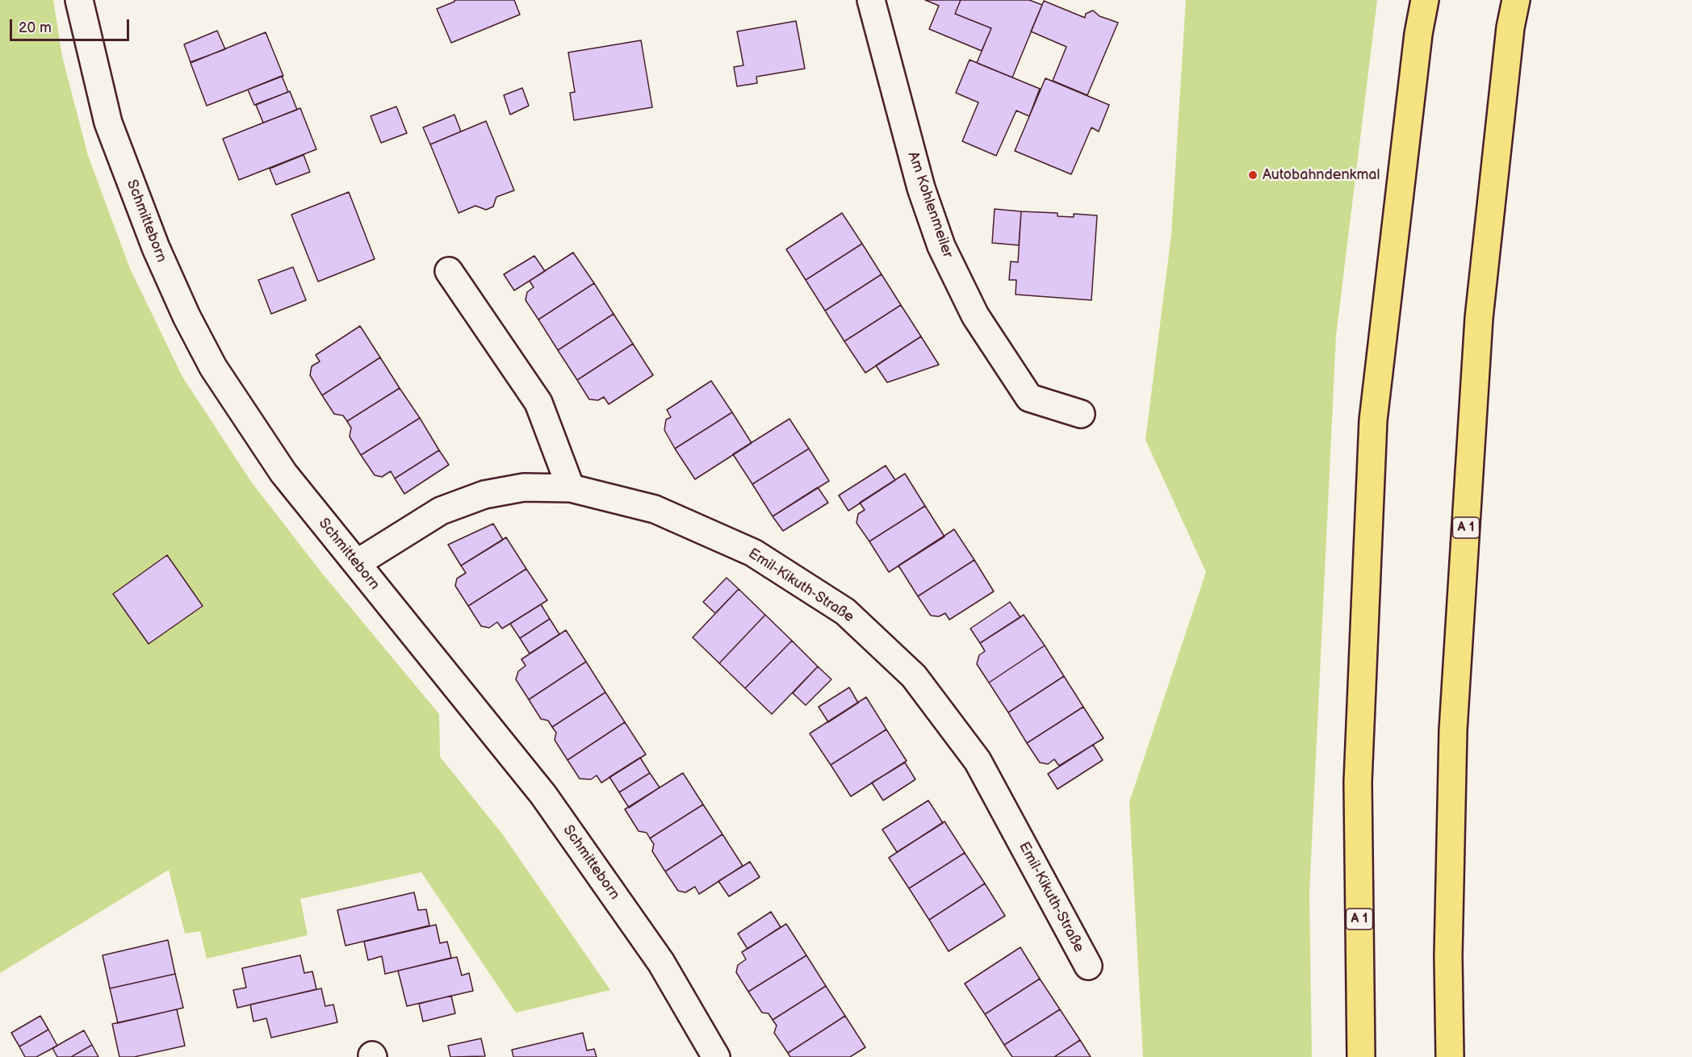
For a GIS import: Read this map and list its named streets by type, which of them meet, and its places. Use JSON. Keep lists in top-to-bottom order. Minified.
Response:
{"streets":{"highway":["A 1"],"street":["Am Kohlenmeiler","Schmitteborn","Emil-Kikuth-Straße"]},"crossings":[["Schmitteborn","Emil-Kikuth-Straße"]],"places":["Autobahndenkmal"],"scale_bar":"20 m"}
